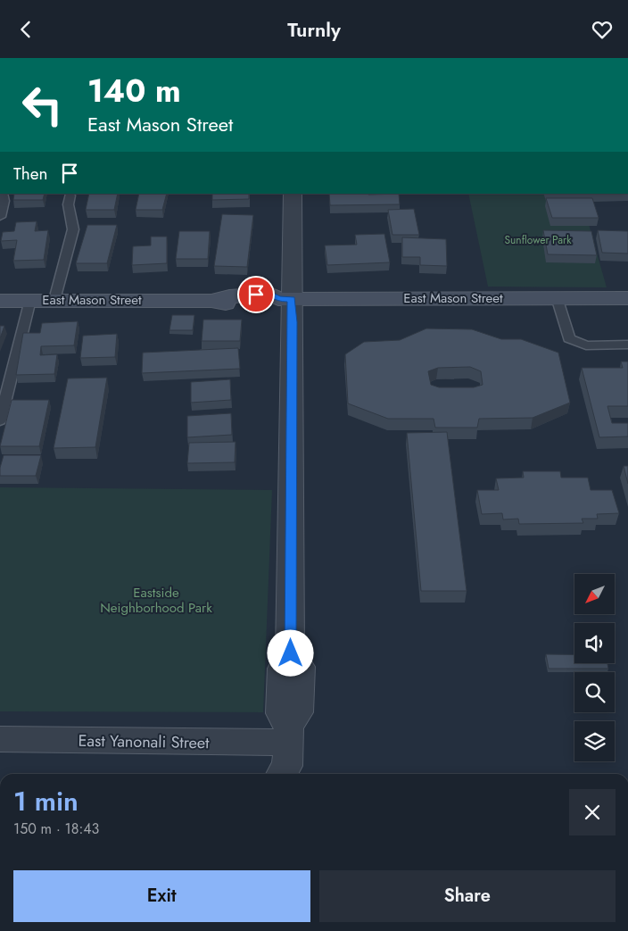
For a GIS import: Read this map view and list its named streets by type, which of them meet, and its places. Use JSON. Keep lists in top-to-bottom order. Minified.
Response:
{"streets":{"street":["East Mason Street","East Yanonali Street"]},"parks":["Sunflower Park","Eastside Neighborhood Park"],"north":"bottom left","page":{"header":"Turnly","turn":["140 m","East Mason Street"],"then":"Then","heading":["1 min","150 m · 18:43"],"buttons":["Exit","Share"]}}
